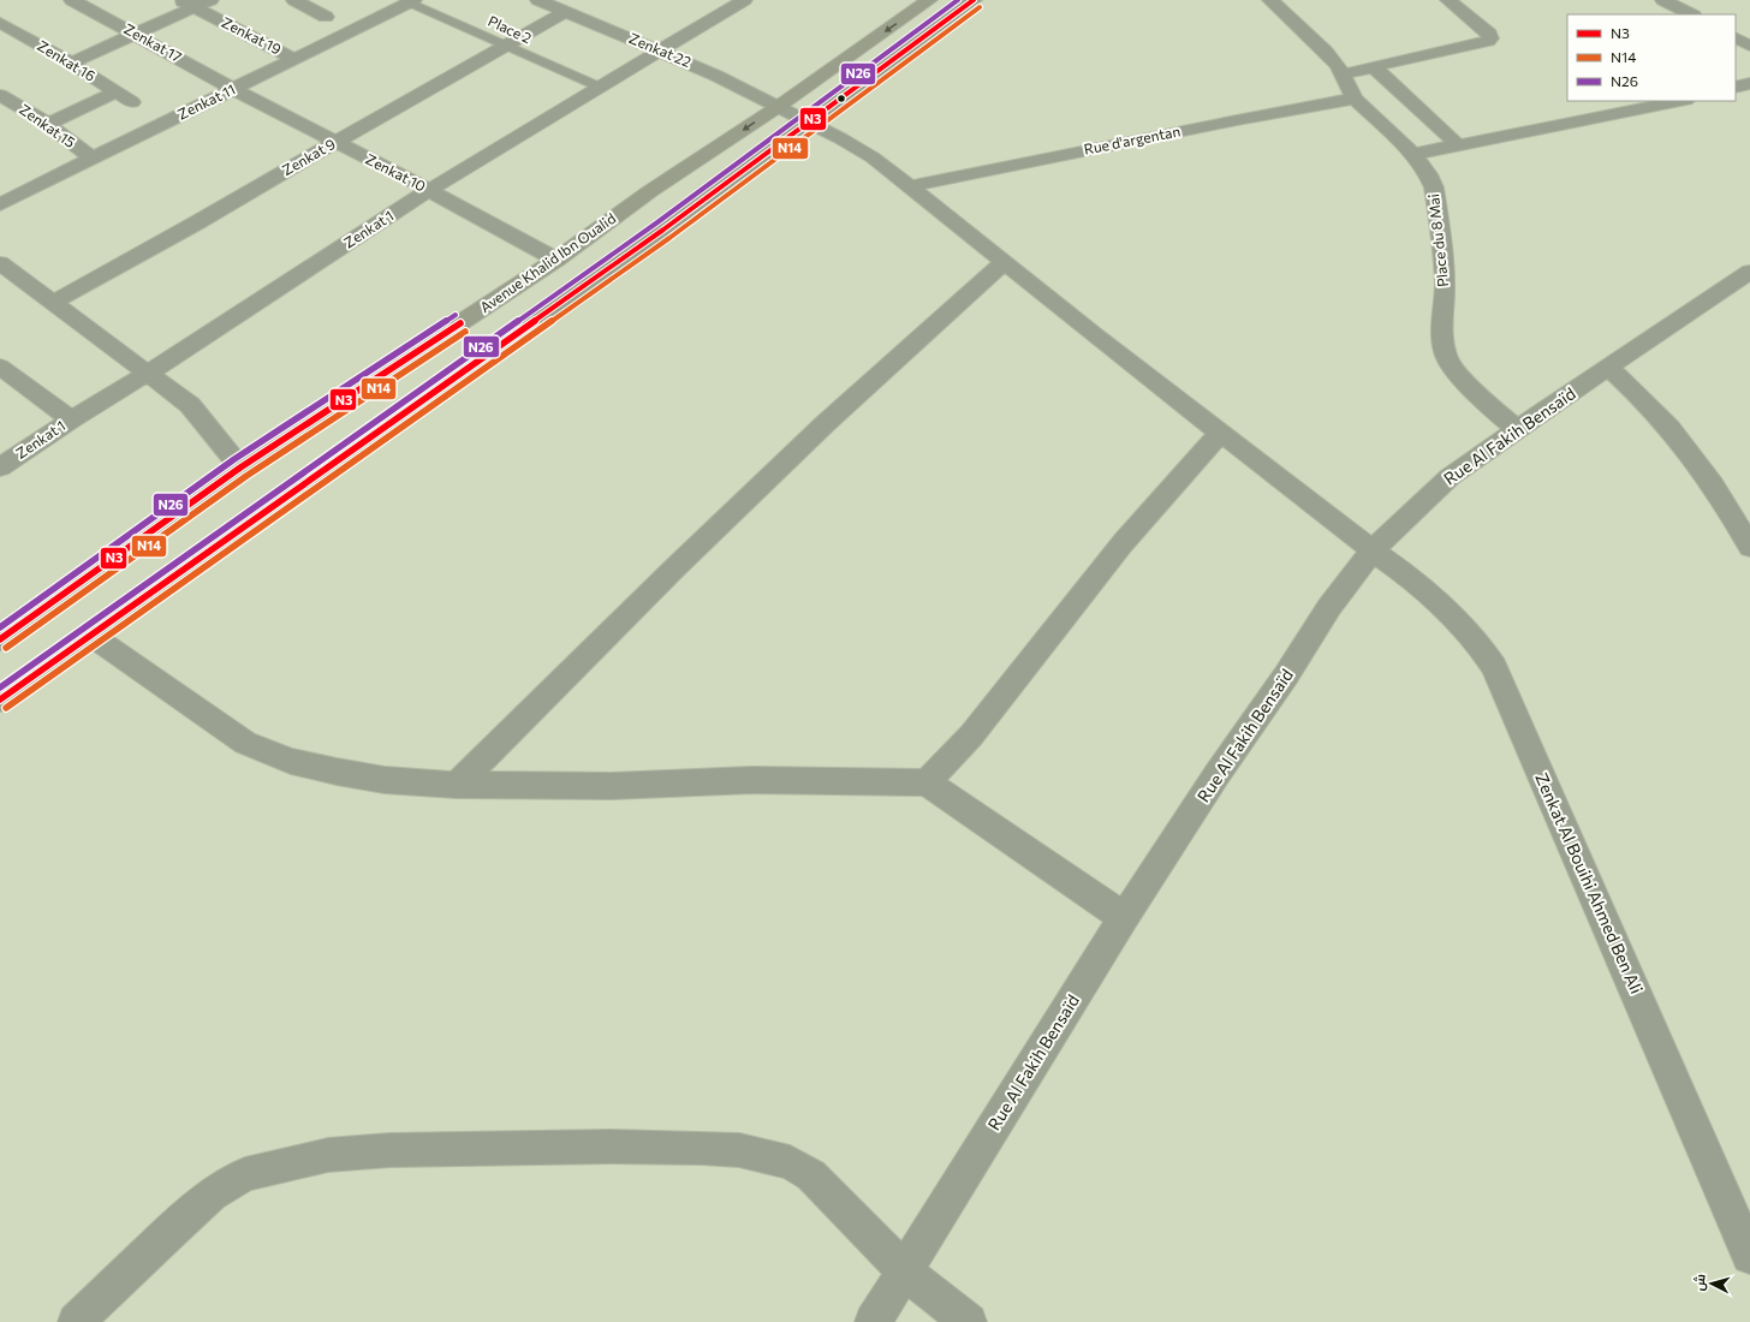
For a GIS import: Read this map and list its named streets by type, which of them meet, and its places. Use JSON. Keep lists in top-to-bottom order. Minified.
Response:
{"streets":{"main road":["Avenue Khalid Ibn Oualid"],"street":["Zenkat 19","Zenkat 17","Zenkat 22","Zenkat 16","Zenkat 11","Zenkat 15","Rue d'argentan","Zenkat 9","Zenkat 10","Zenkat 1","Place du 8 Mai","Rue Al Fakih Bensaïd","Zenkat Al Bouihi Ahmed Ben Ali"],"lane":["Place 2"]},"crossings":[["Place 2","Zenkat 11"],["Place 2","Zenkat 9"],["Place 2","Zenkat 1"],["Zenkat 19","Zenkat 11"],["Zenkat 17","Zenkat 11"],["Zenkat 17","Zenkat 10"],["Zenkat 22","Rue d'argentan"],["Zenkat 22","Zenkat 9"],["Zenkat 22","Zenkat 1"],["Zenkat 22","Avenue Khalid Ibn Oualid"],["Zenkat 22","Zenkat Al Bouihi Ahmed Ben Ali"],["Zenkat 11","Zenkat 15"],["Zenkat 11","Zenkat 10"],["Rue d'argentan","Place du 8 Mai"],["Zenkat 9","Zenkat 10"],["Zenkat 10","Zenkat 1"],["Zenkat 10","Avenue Khalid Ibn Oualid"],["Place du 8 Mai","Rue Al Fakih Bensaïd"],["Rue Al Fakih Bensaïd","Zenkat Al Bouihi Ahmed Ben Ali"]],"lines":["transit line N3","transit line N26","transit line N14"],"legend":["N3","N14","N26"],"north":"left"}
